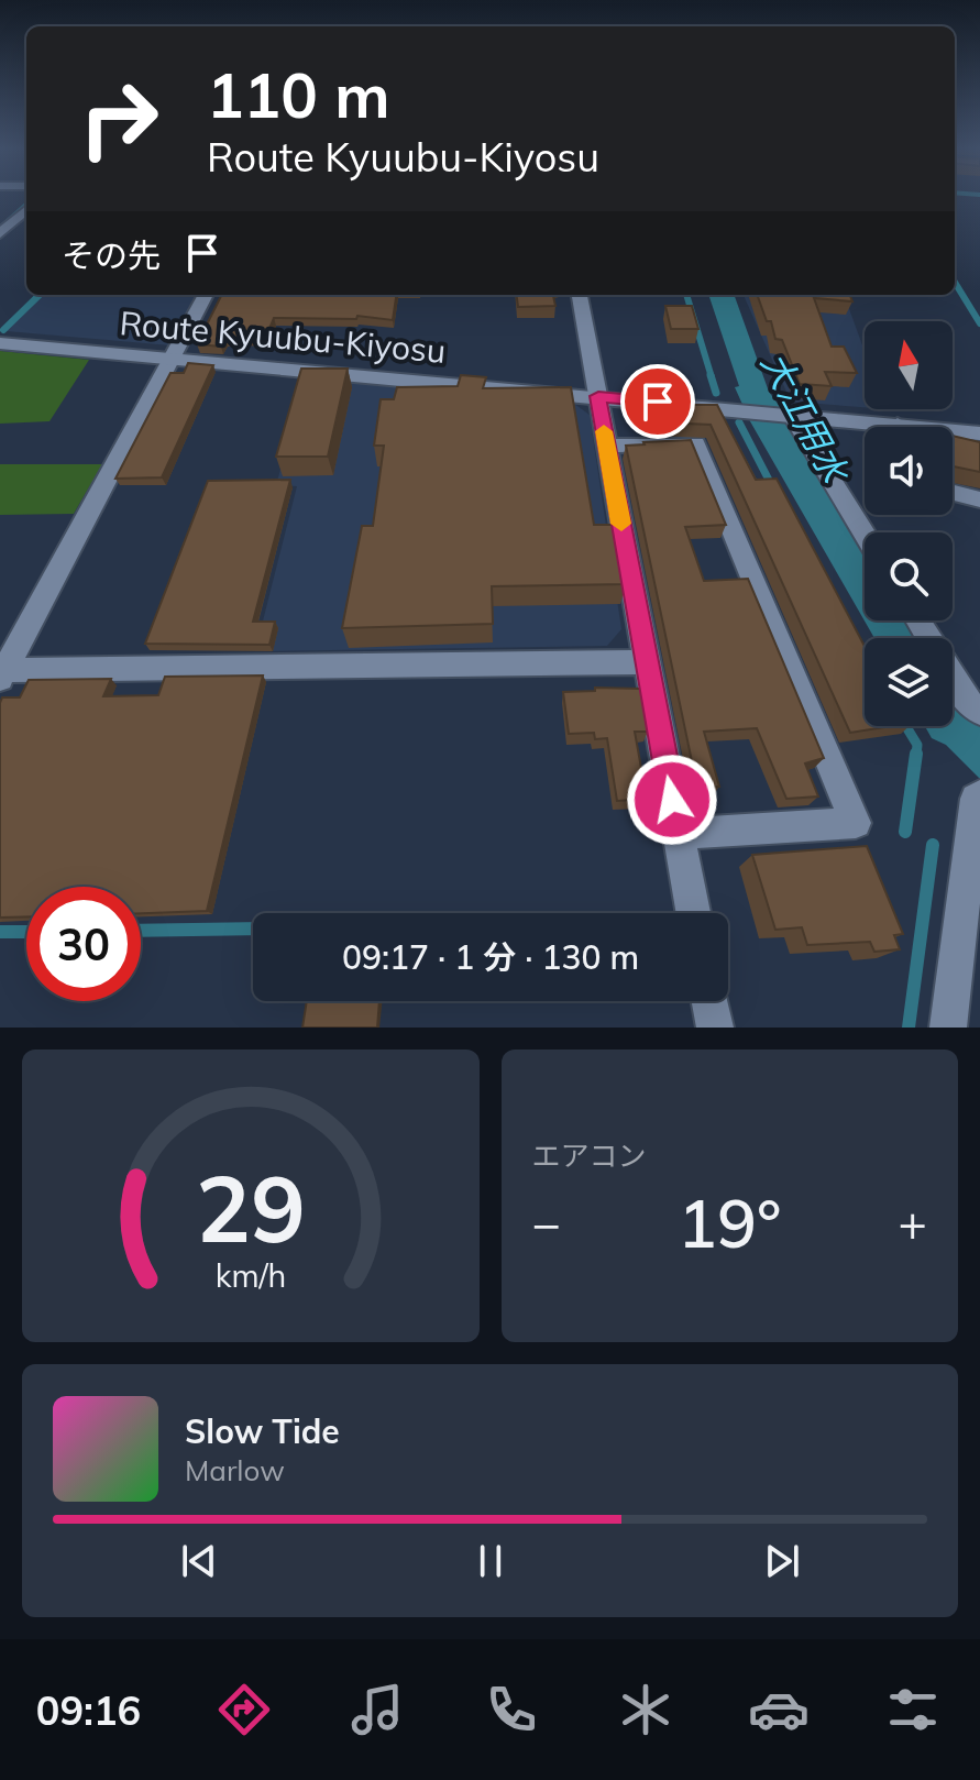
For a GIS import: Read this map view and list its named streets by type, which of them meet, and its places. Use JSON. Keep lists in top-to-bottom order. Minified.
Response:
{"streets":{"street":["Route Kyuubu-Kiyosu"]},"water":["大江用水"],"north":"top","page":{"turn":["110 m","Route Kyuubu-Kiyosu"],"then":"その先","limit":"30","trip":"09:17 · 1 分 · 130 m","tile":"エアコン","heat":["−","19°","+"],"song":["Slow Tide","Marlow"],"tabs":"09:16","gauge":["29","km/h"]}}
